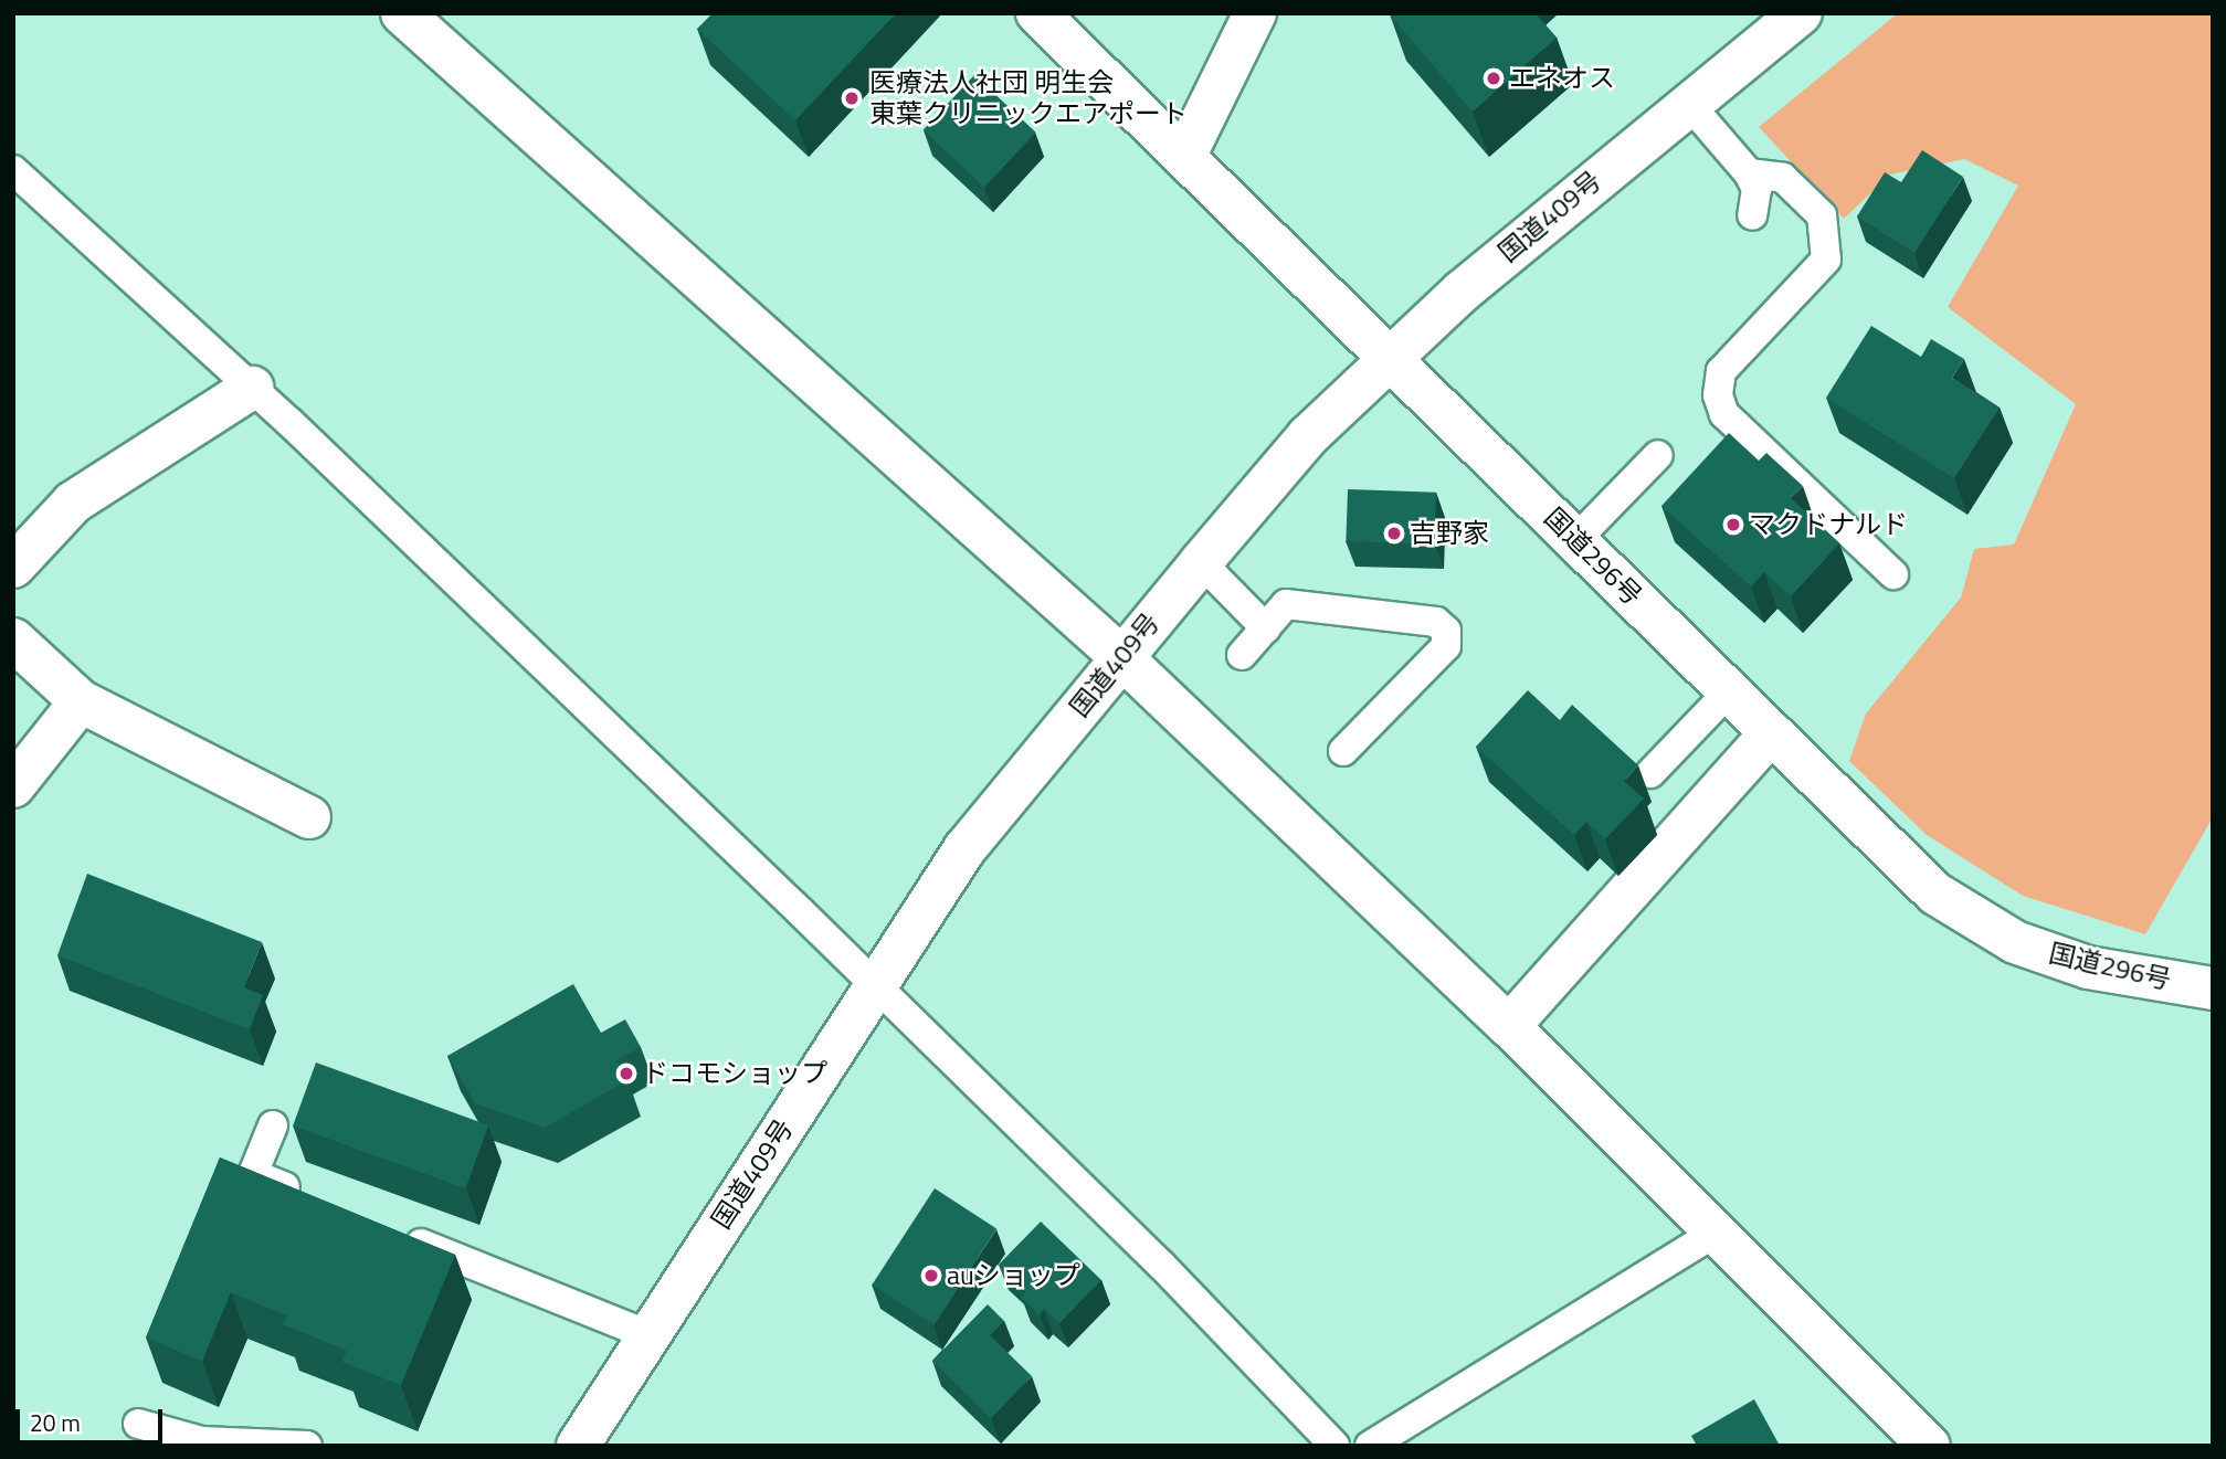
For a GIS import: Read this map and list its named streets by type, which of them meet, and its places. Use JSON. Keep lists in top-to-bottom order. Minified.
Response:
{"streets":{"main road":["国道409号","国道296号"]},"crossings":[["国道409号","国道296号"]],"places":["エネオス","医療法人社団 明生会 東葉クリニックエアポート","マクドナルド","吉野家","ドコモショップ","auショップ"],"scale_bar":"20 m"}
